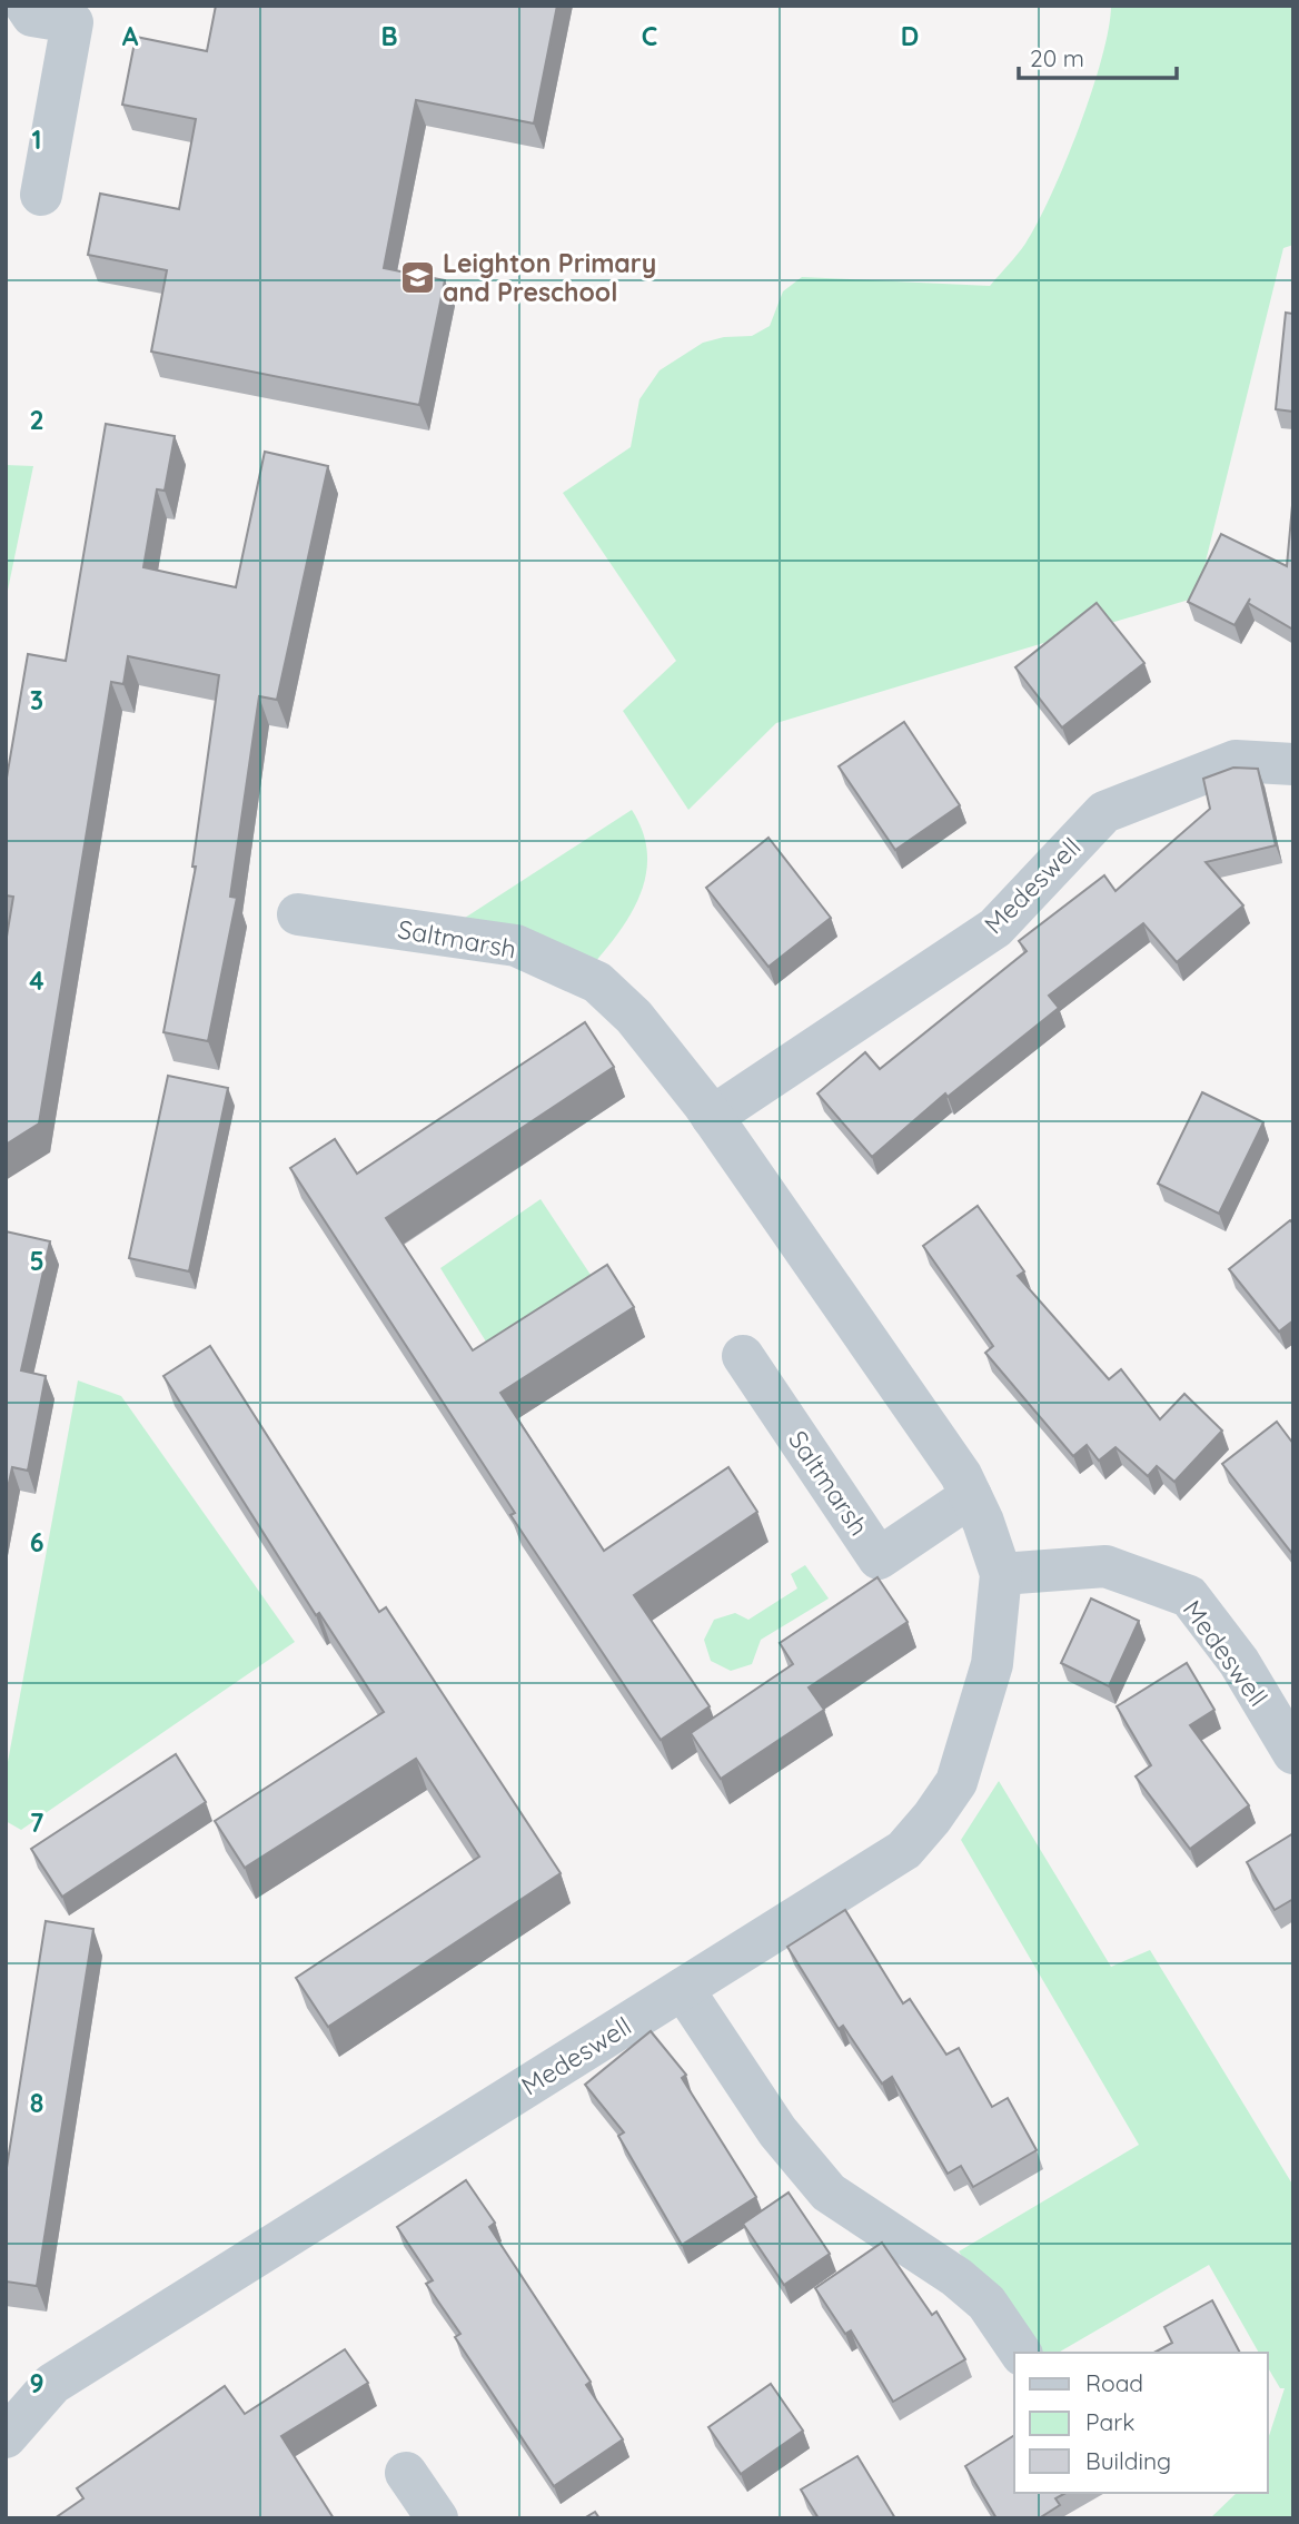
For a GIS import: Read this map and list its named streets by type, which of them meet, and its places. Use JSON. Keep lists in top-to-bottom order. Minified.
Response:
{"streets":{"street":["Medeswell","Saltmarsh"]},"crossings":[["Medeswell","Saltmarsh"]],"places":{"school or university":["Leighton Primary and Preschool"]},"legend":["Road","Park","Building"],"scale_bar":"20 m","grid":{"columns":["A","B","C","D"],"rows":["1","2","3","4","5","6","7","8","9"]}}
